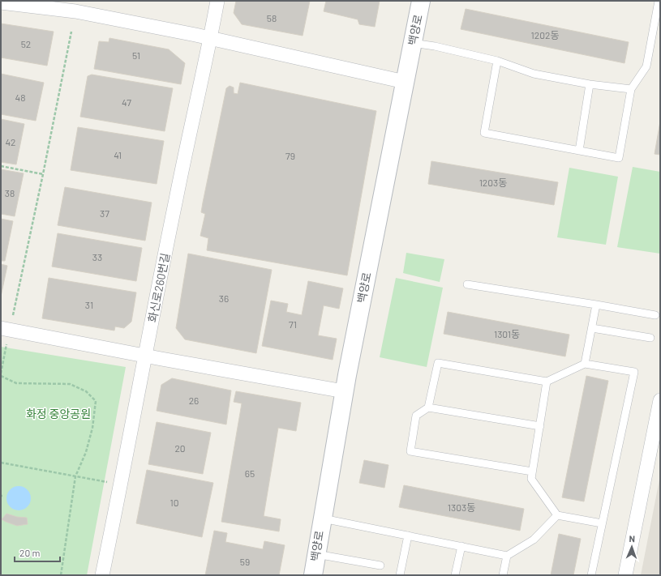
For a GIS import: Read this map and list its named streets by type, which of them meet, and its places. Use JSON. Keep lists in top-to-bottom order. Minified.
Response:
{"streets":{"street":["백양로","화신로260번길"]},"parks":["화정 중앙공원"],"house_numbers":["58","1202동","52","51","48","47","42","41","79","1203동","38","37","33","36","31","71","1301동","26","20","65","10","1303동","59"],"scale_bar":"20 m","north":"top"}
